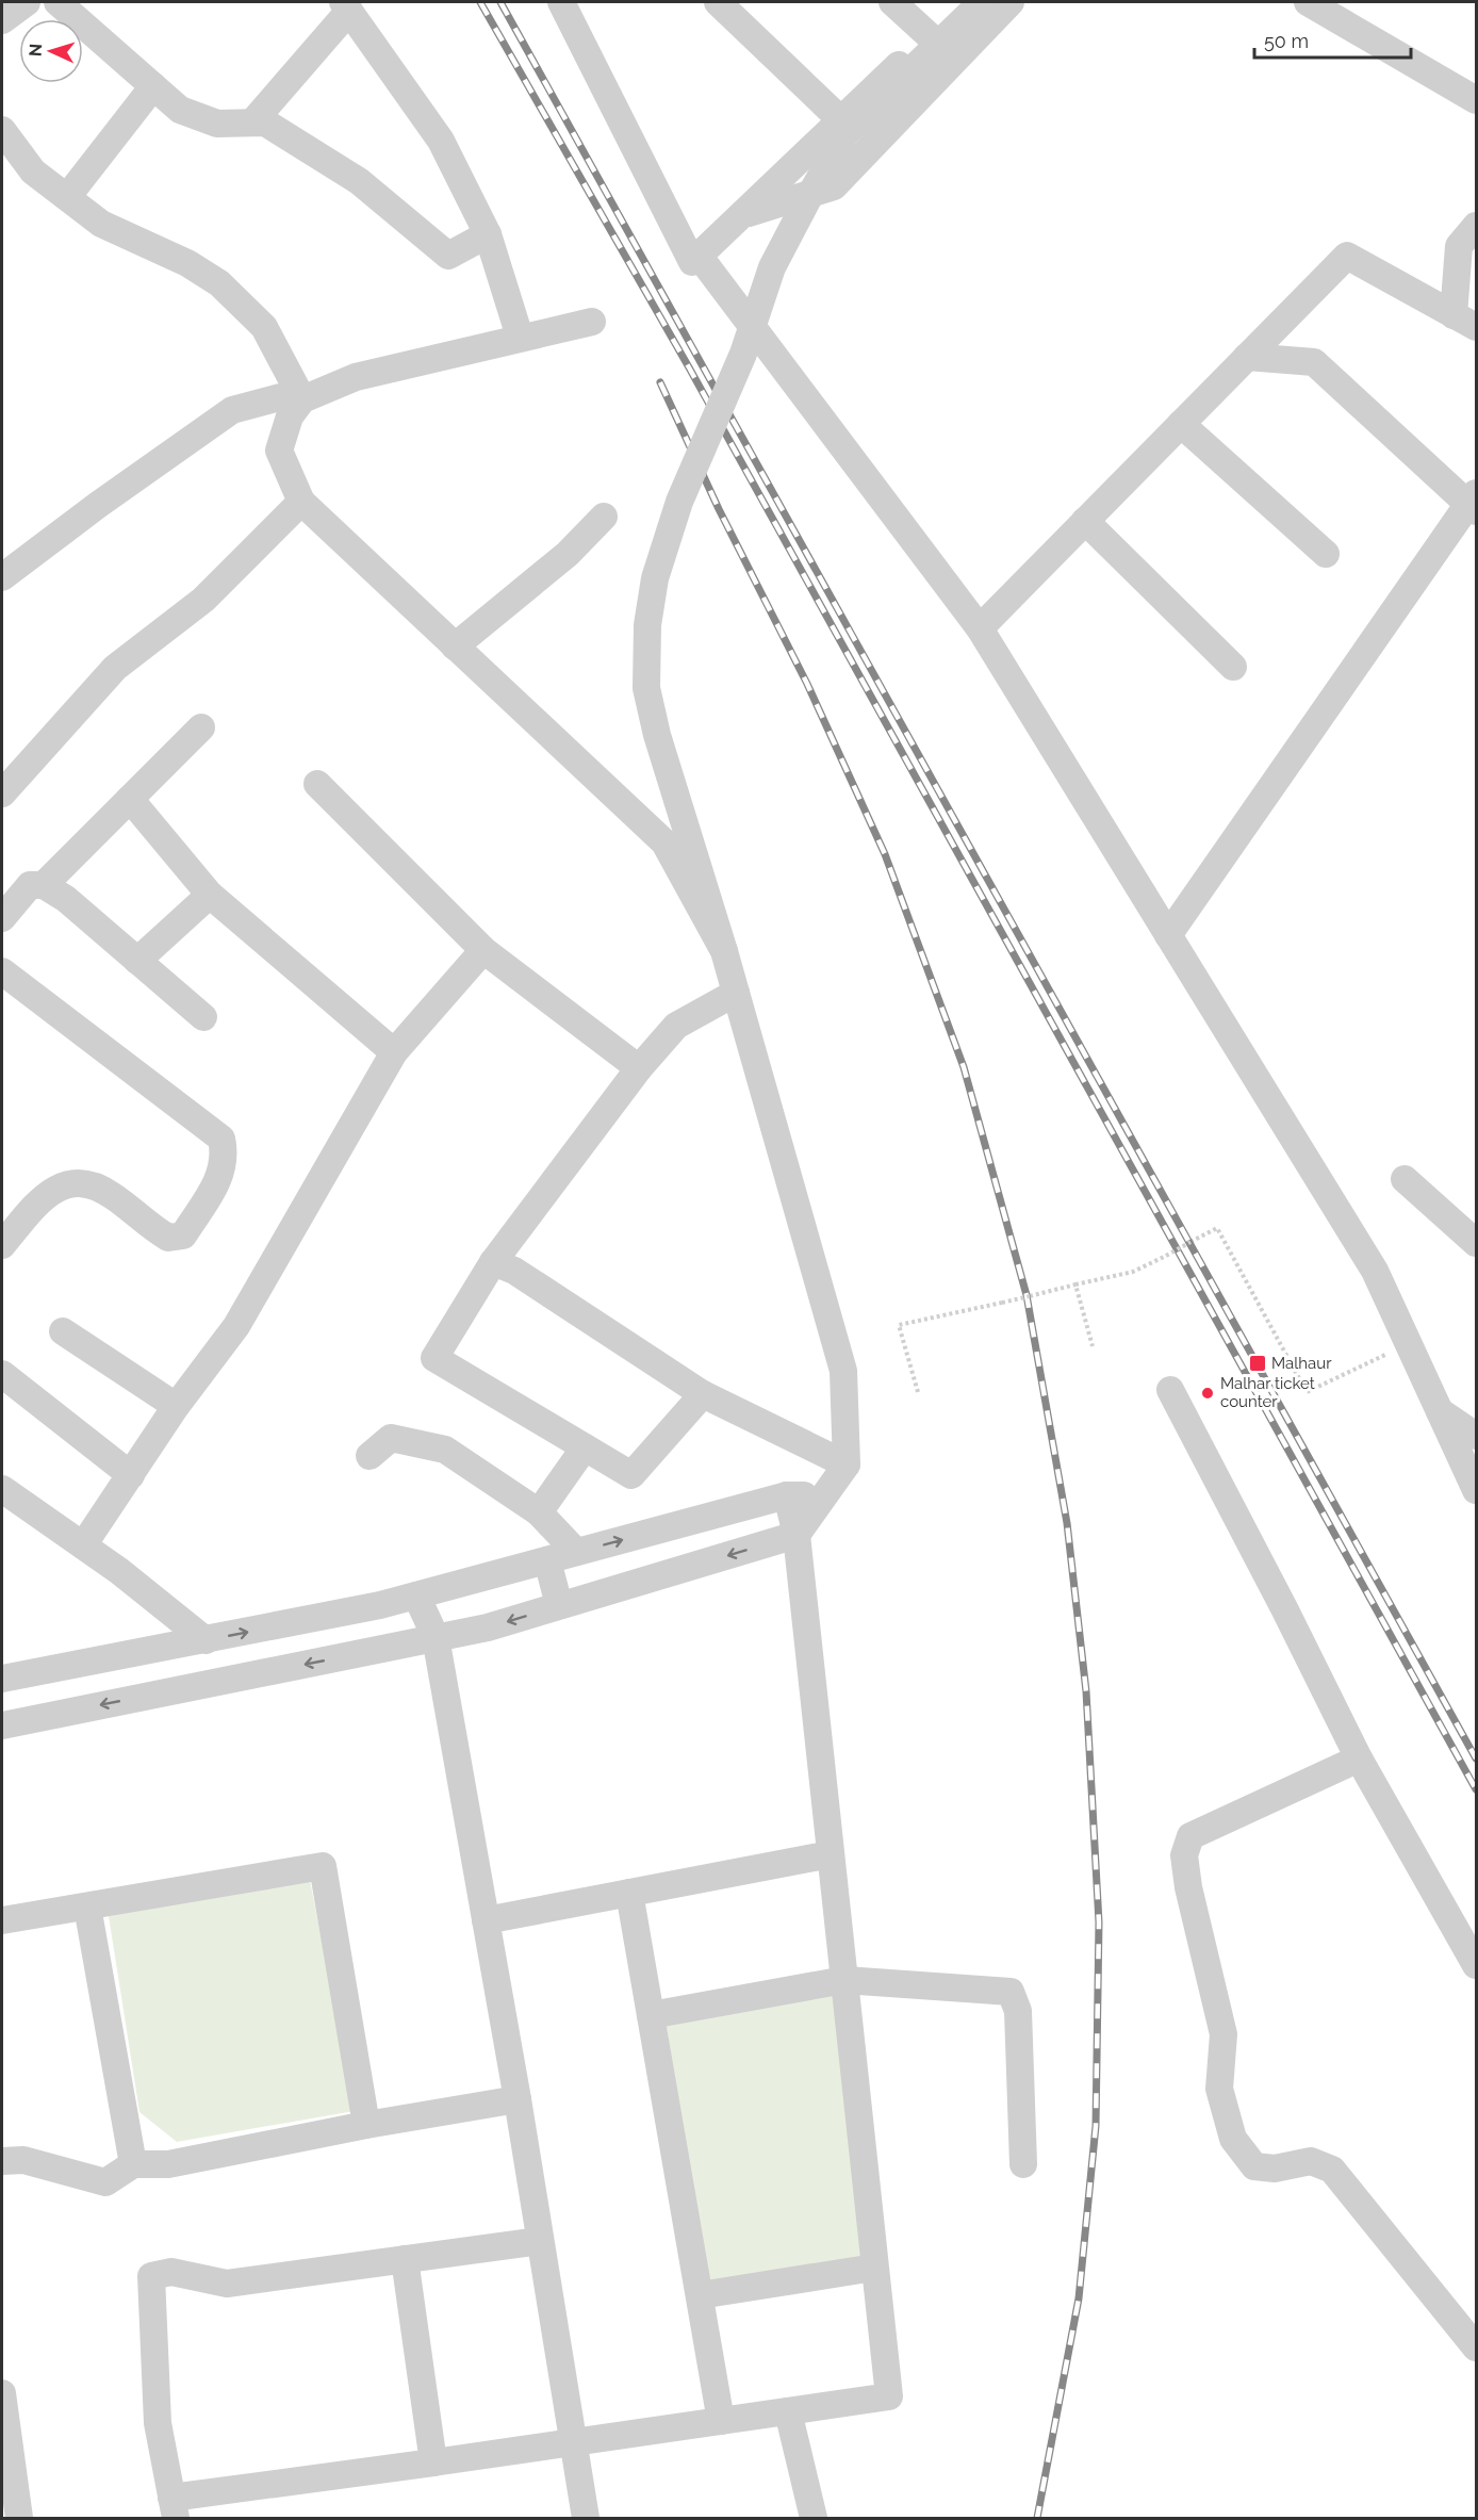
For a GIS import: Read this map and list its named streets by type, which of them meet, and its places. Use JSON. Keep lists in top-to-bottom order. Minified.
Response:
{"places":{"transit":["Malhaur"],"other":["Malhar ticket counter"]},"scale_bar":"50 m","north":"left"}
